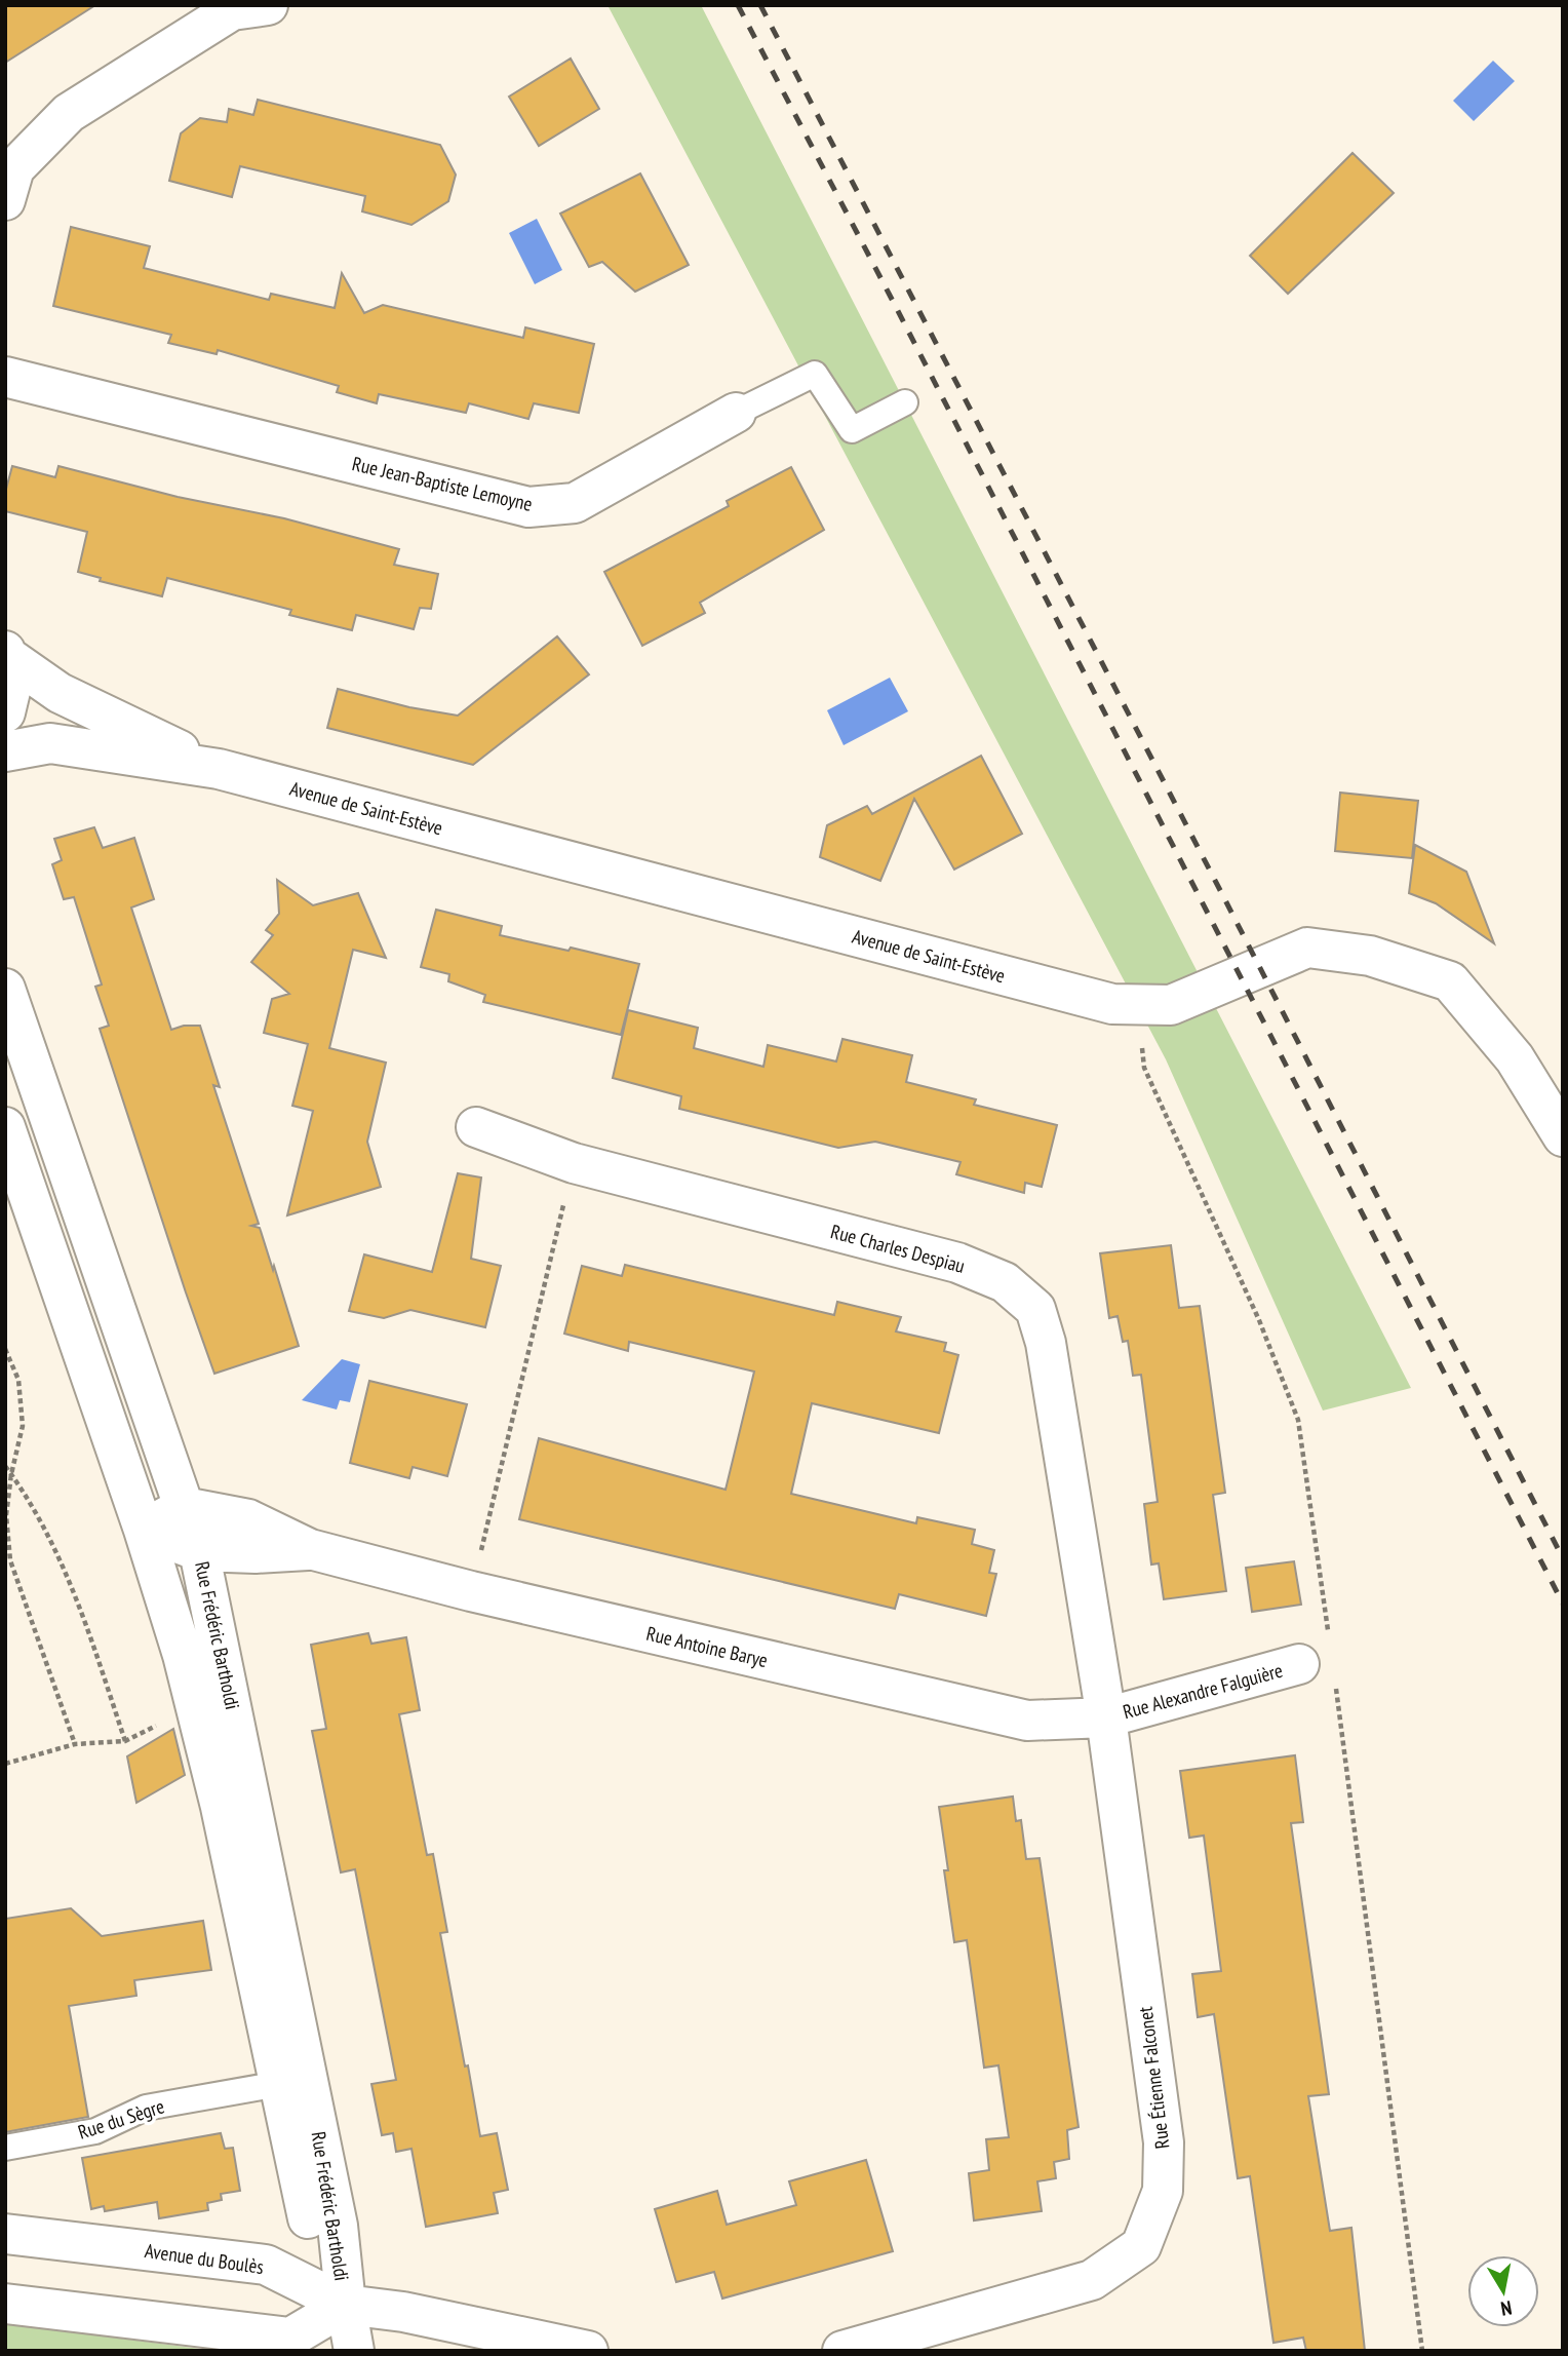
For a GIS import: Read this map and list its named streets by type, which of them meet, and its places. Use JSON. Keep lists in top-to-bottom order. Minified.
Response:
{"streets":{"street":["Rue Jean-Baptiste Lemoyne","Avenue de Saint-Estève","Rue Charles Despiau","Rue Frédéric Bartholdi","Rue Antoine Barye","Rue Alexandre Falguière","Rue Étienne Falconet","Avenue du Boulès"],"lane":["Rue du Sègre"]},"crossings":[["Rue Charles Despiau","Rue Antoine Barye"],["Rue Charles Despiau","Rue Alexandre Falguière"],["Rue Charles Despiau","Rue Étienne Falconet"],["Rue Frédéric Bartholdi","Rue Antoine Barye"],["Rue Frédéric Bartholdi","Rue du Sègre"],["Rue Frédéric Bartholdi","Avenue du Boulès"],["Rue Antoine Barye","Rue Alexandre Falguière"],["Rue Antoine Barye","Rue Étienne Falconet"],["Rue Alexandre Falguière","Rue Étienne Falconet"]],"north":"bottom"}
